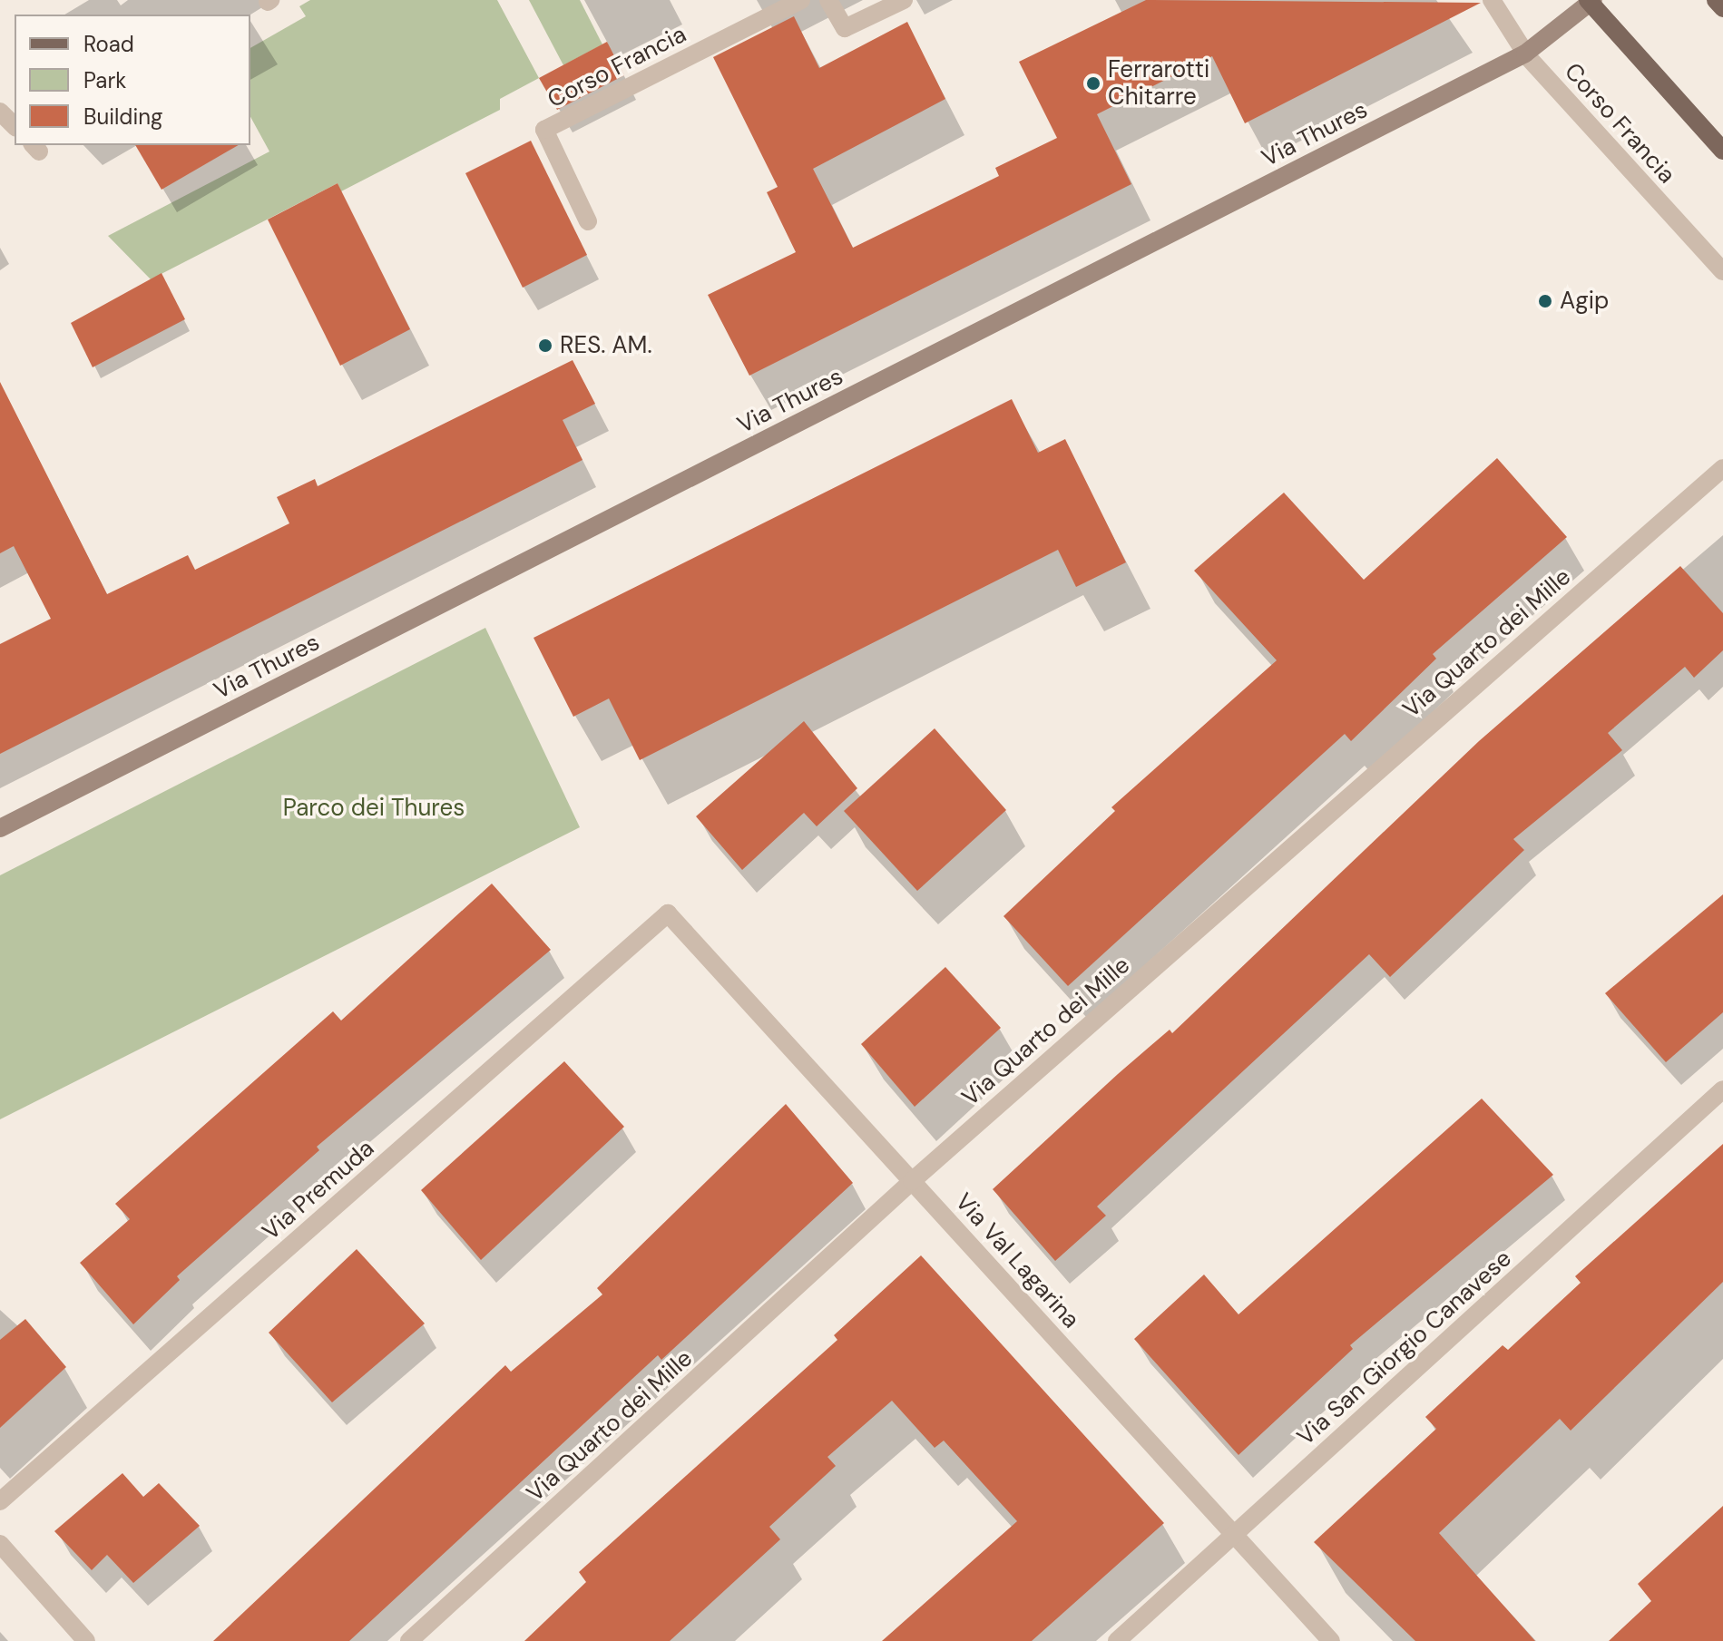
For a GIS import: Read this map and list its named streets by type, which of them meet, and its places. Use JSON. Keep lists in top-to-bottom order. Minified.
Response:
{"streets":{"street":["Corso Francia","Via Thures","Via Quarto dei Mille","Via Premuda","Via Val Lagarina","Via San Giorgio Canavese"]},"crossings":[["Corso Francia","Via Thures"],["Via Quarto dei Mille","Via Val Lagarina"],["Via Premuda","Via Val Lagarina"],["Via Val Lagarina","Via San Giorgio Canavese"]],"parks":["Parco dei Thures"],"places":["Ferrarotti Chitarre","Agip","RES. AM."],"legend":["Road","Park","Building"]}
